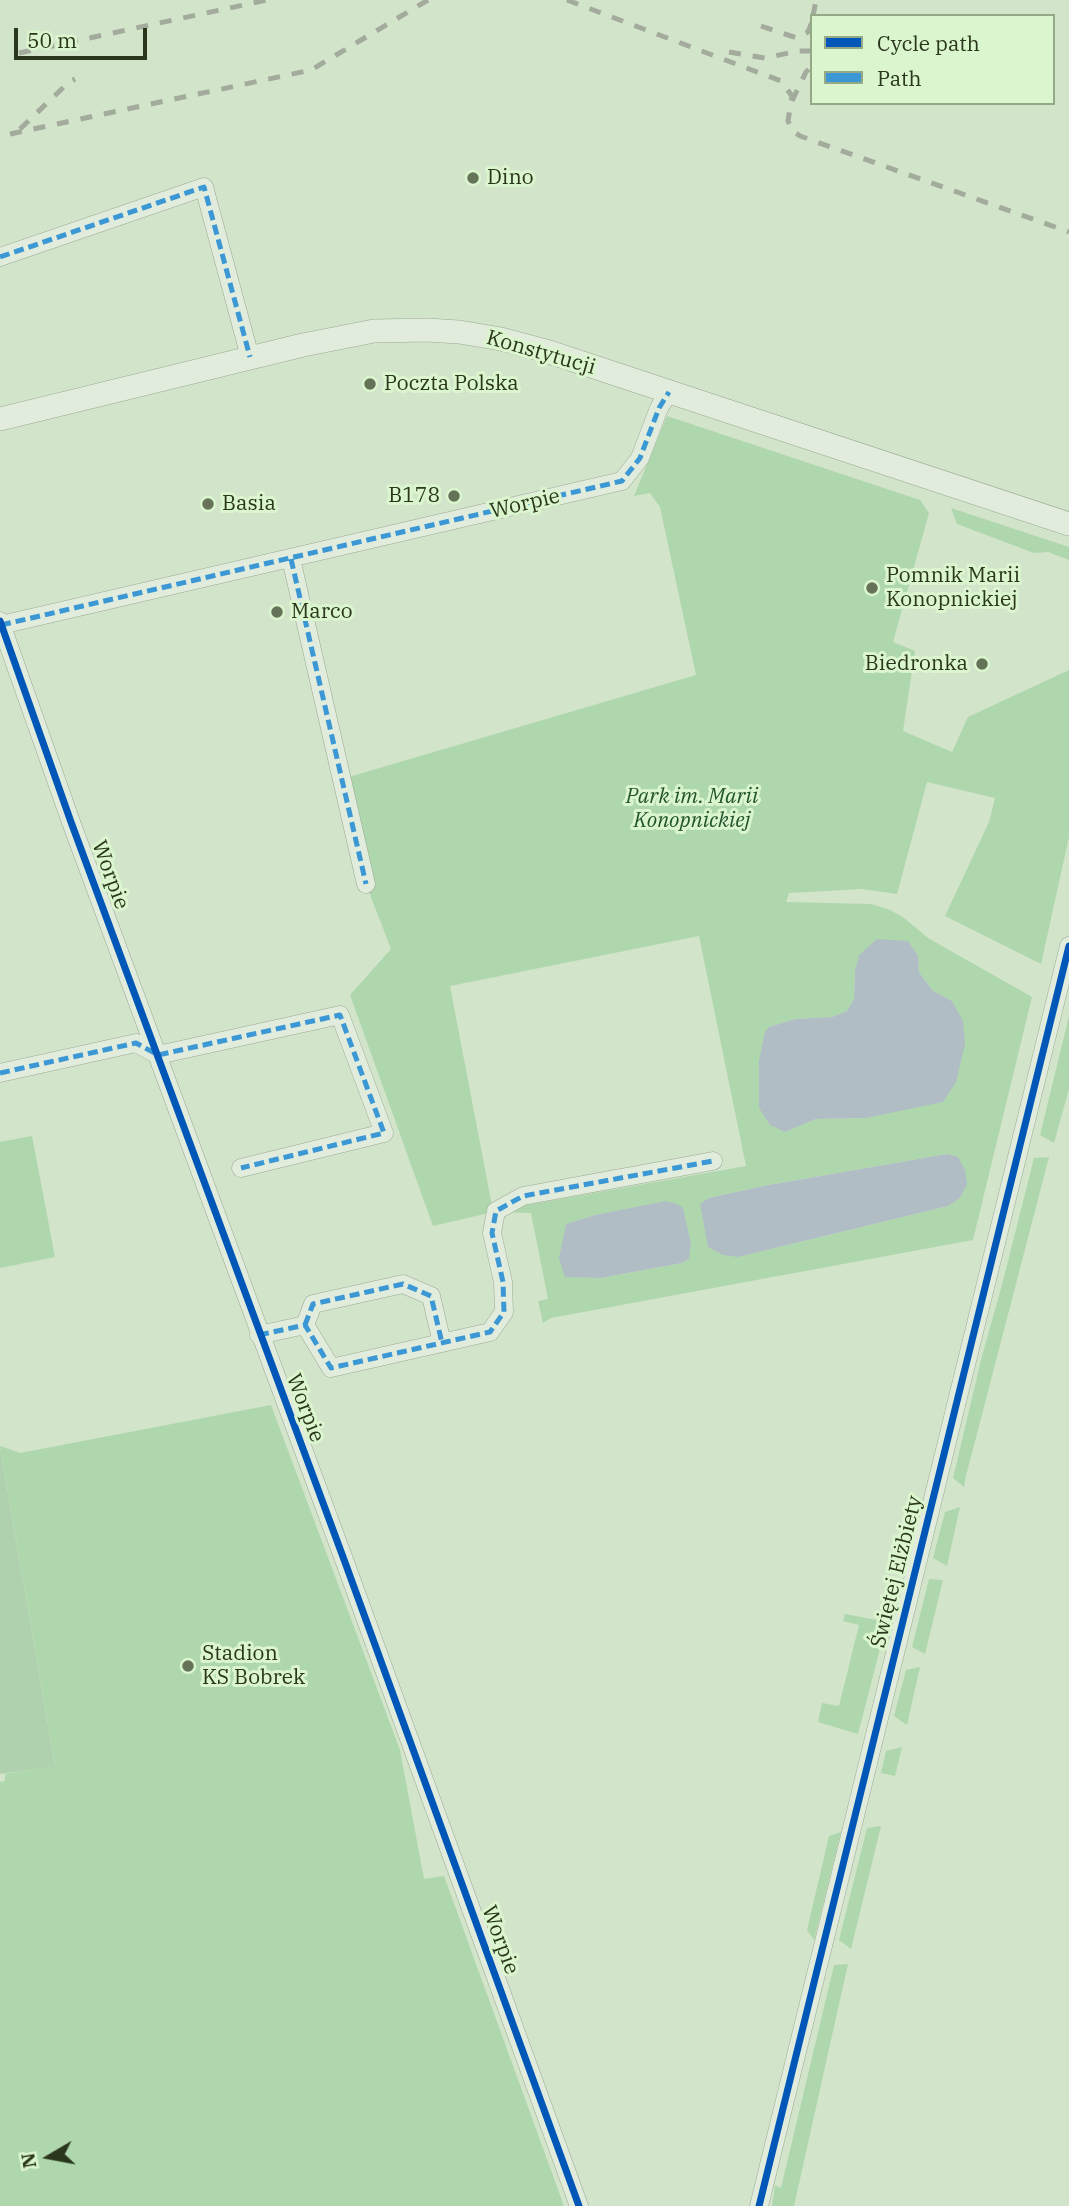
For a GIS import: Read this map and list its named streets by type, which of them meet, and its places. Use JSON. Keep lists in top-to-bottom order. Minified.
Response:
{"streets":{"street":["Konstytucji","Worpie","Świętej Elżbiety"]},"crossings":[["Konstytucji","Worpie"]],"parks":["Park im. Marii Konopnickiej"],"places":["Dino","Poczta Polska","B178","Basia","Pomnik Marii Konopnickiej","Marco","Biedronka","Stadion KS Bobrek"],"legend":["Cycle path","Path"],"scale_bar":"50 m","north":"left"}
